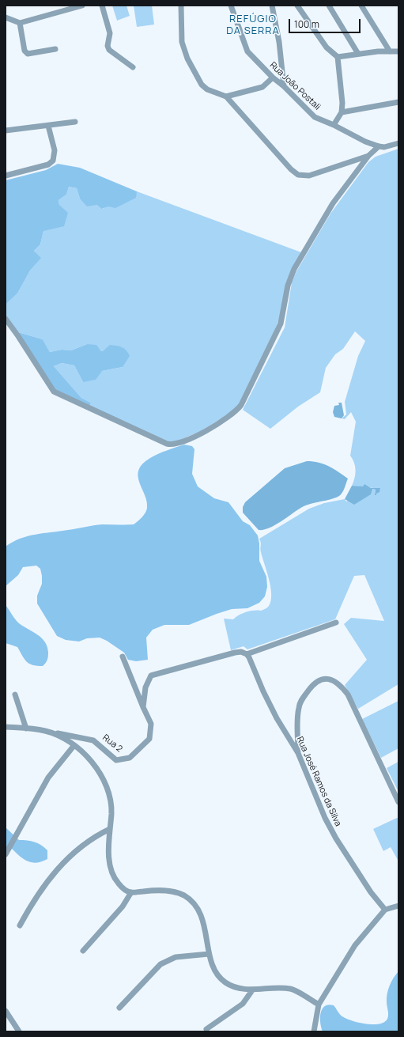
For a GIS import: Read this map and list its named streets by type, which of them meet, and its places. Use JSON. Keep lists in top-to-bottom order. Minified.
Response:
{"streets":{"street":["Rua João Postali","Rua 2","Rua José Ramos da Silva"]},"districts":["REFÚGIO DA SERRA"],"scale_bar":"100 m"}
